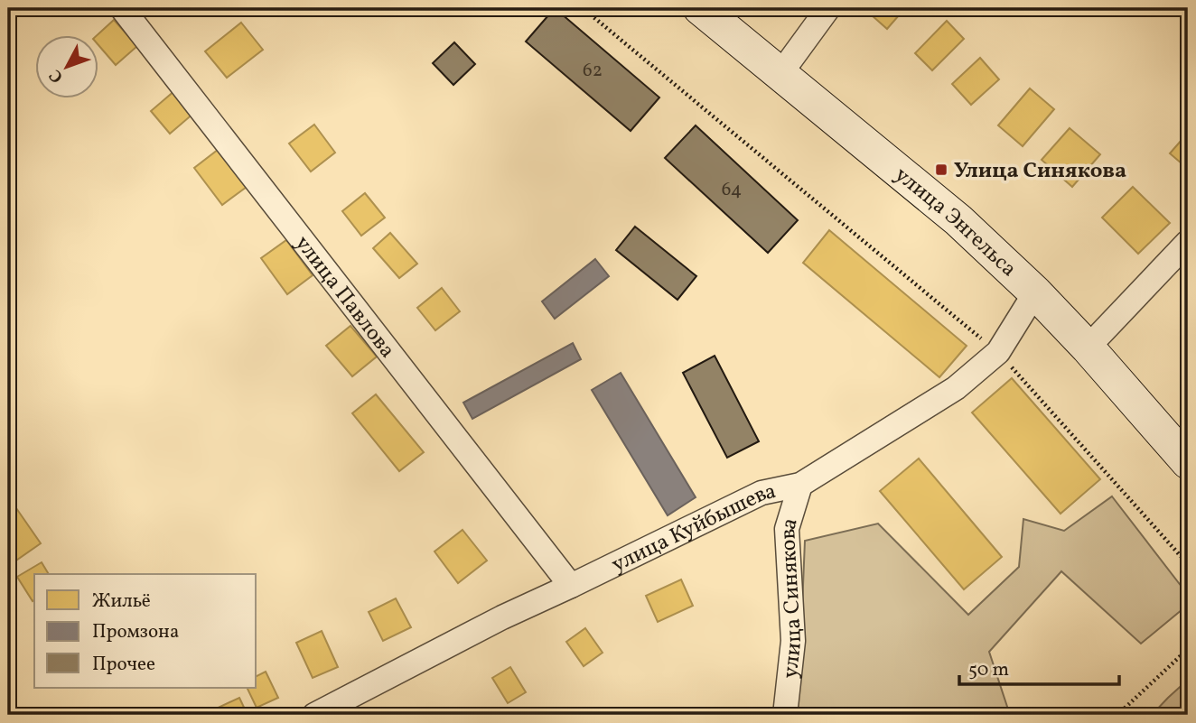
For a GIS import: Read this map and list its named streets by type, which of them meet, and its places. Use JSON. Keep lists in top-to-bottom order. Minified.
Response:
{"streets":{"street":["улица Энгельса","улица Павлова","улица Куйбышева","улица Синякова"]},"crossings":[["улица Энгельса","улица Куйбышева"],["улица Павлова","улица Куйбышева"],["улица Куйбышева","улица Синякова"]],"places":{"transit":["Улица Синякова"]},"house_numbers":["62","64"],"legend":["Жильё","Промзона","Прочее"],"scale_bar":"50 m","north":"bottom left"}
